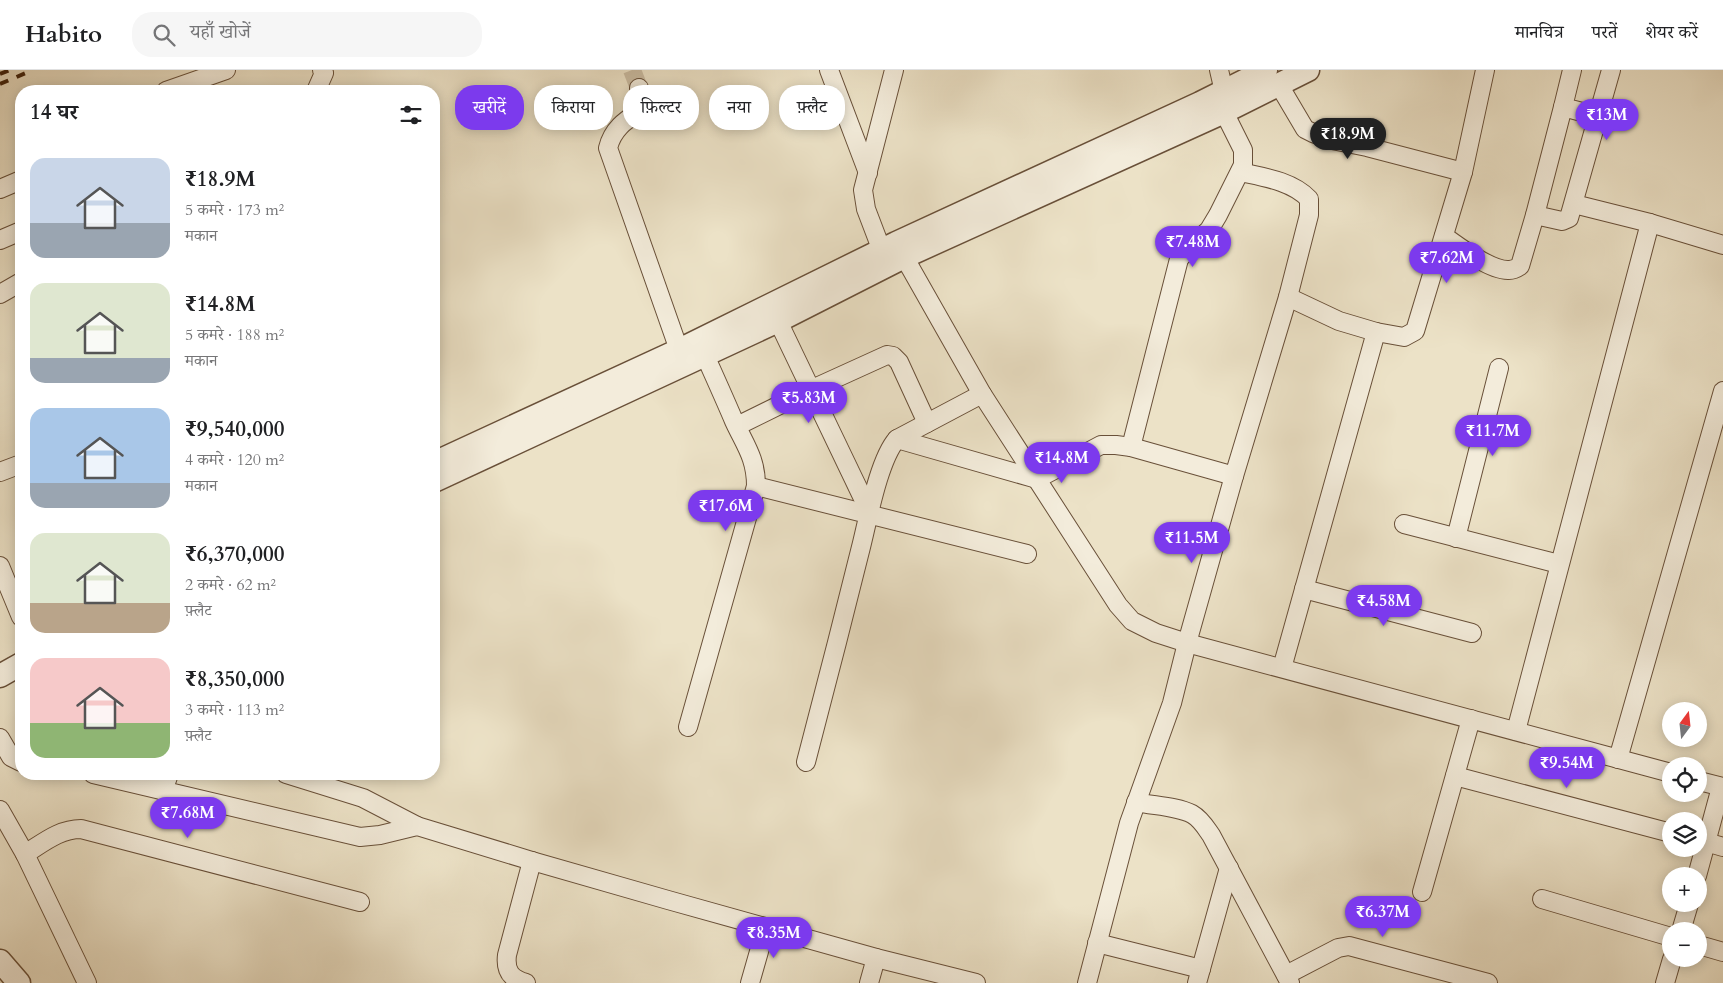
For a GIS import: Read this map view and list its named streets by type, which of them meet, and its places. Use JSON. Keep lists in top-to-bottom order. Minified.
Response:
{"north":"top","page":{"header":"Habito","search":"यहाँ खोजें","nav":["मानचित्र","परतें","शेयर करें"],"chip":["खरीदें","किराया","फ़िल्टर","नया","फ़्लैट"],"heading":"14 घर","price":["₹13M","₹18.9M","₹7.48M","₹7.62M","₹5.83M","₹11.7M","₹14.8M","₹17.6M","₹11.5M","₹4.58M","₹9.54M","₹7.68M","₹6.37M","₹8.35M"],"list":[{"name":"₹18.9M","note":"5 कमरे · 173 m² · मकान"},{"name":"₹14.8M","note":"5 कमरे · 188 m² · मकान"},{"name":"₹9,540,000","note":"4 कमरे · 120 m² · मकान"},{"name":"₹6,370,000","note":"2 कमरे · 62 m² · फ़्लैट"},{"name":"₹8,350,000","note":"3 कमरे · 113 m² · फ़्लैट"}],"map_buttons":["+","−"]}}
